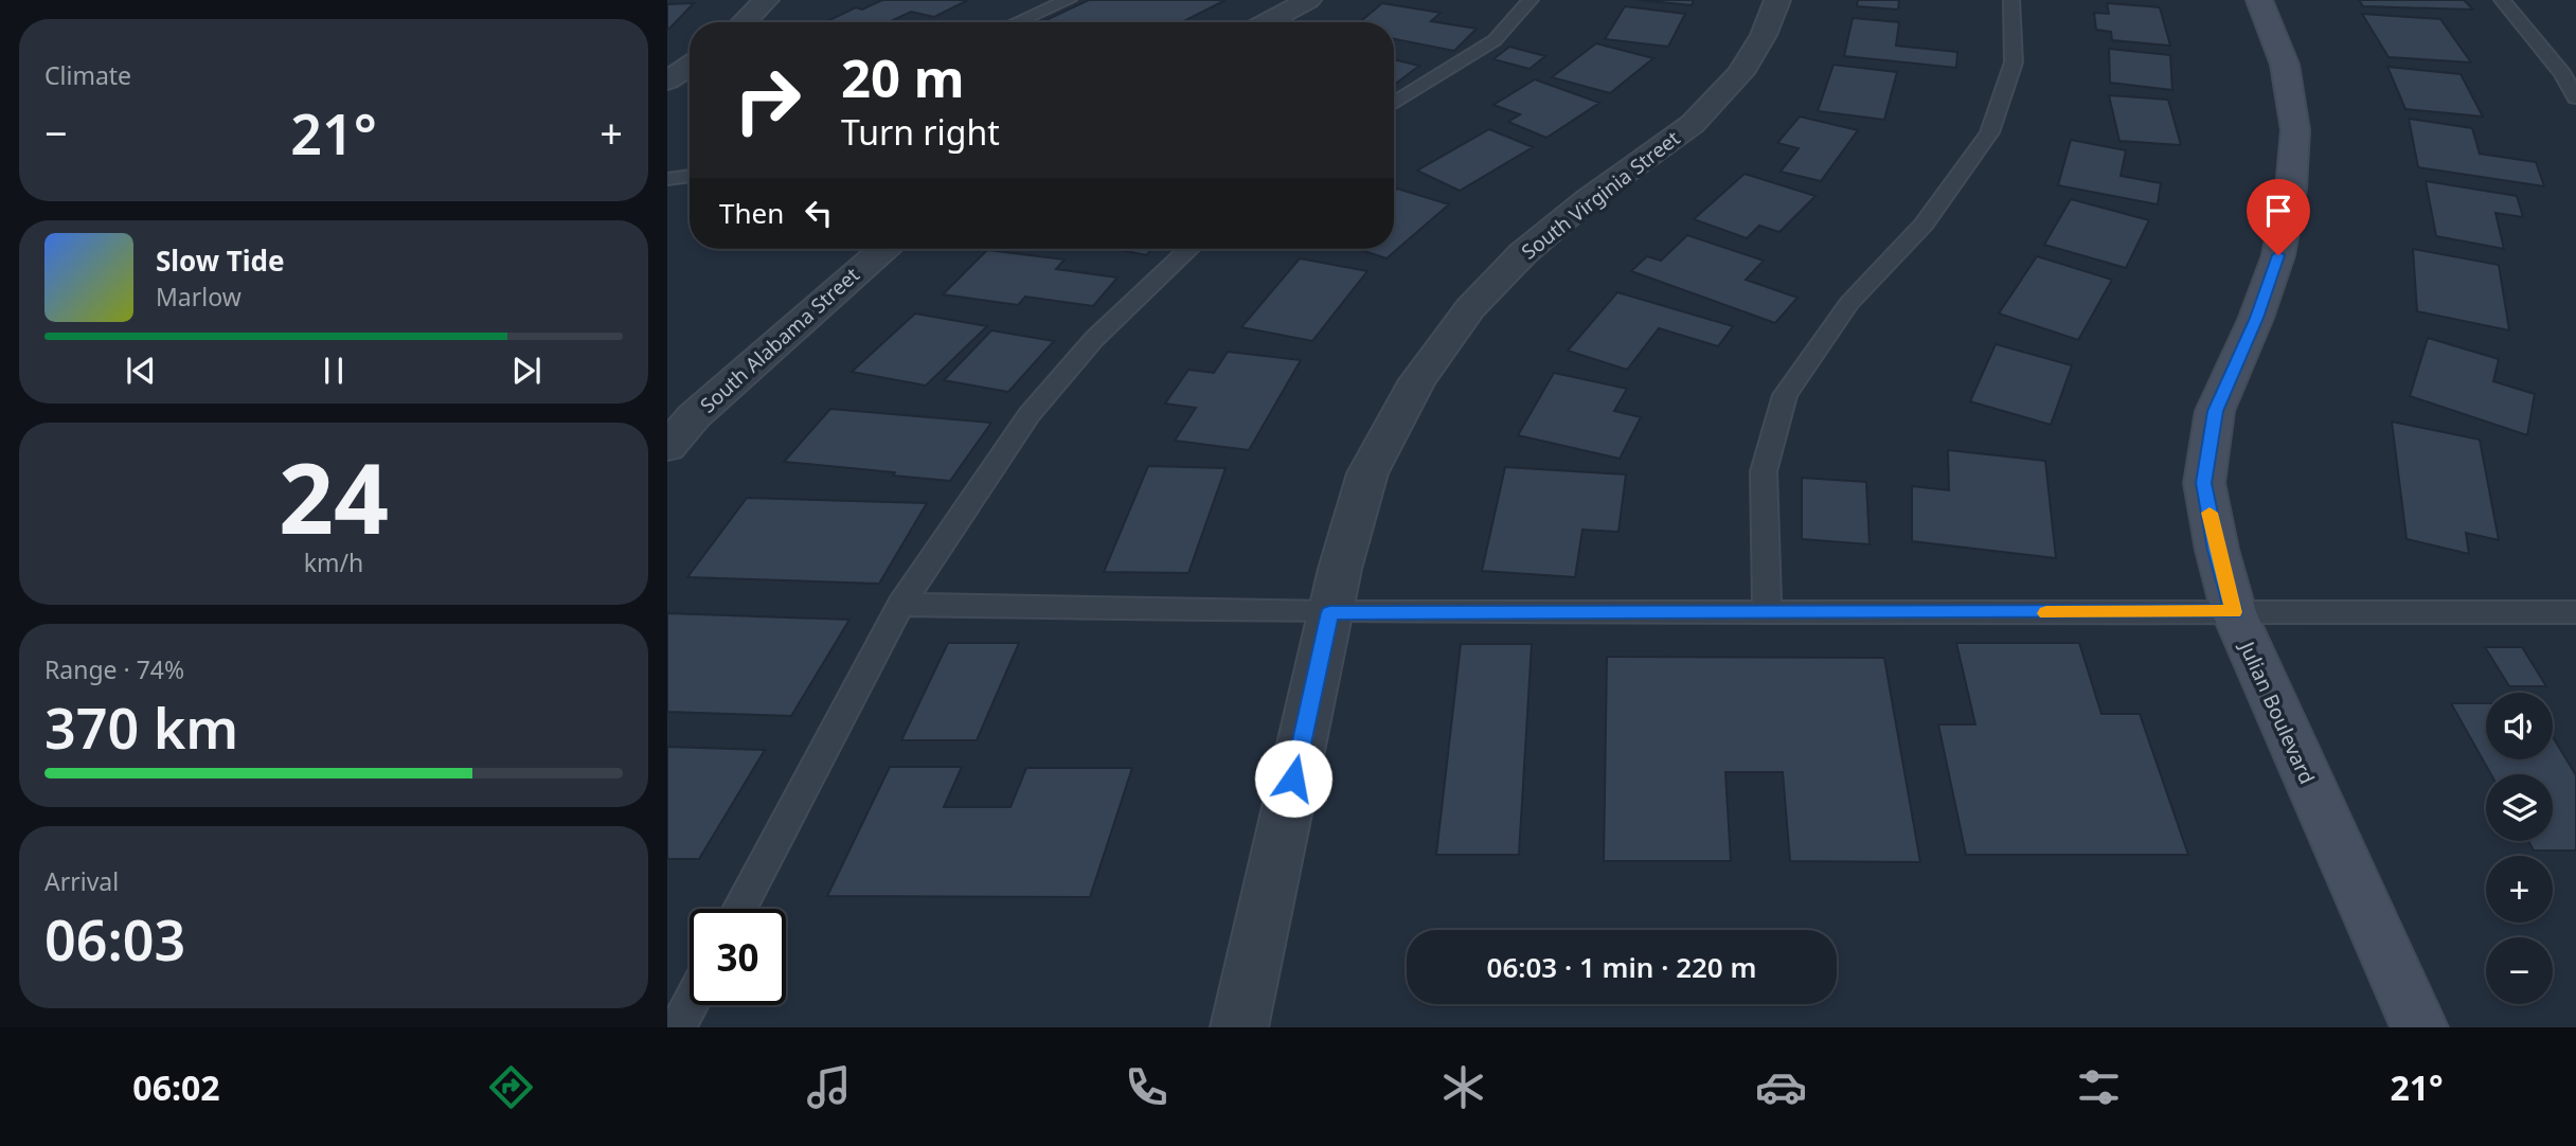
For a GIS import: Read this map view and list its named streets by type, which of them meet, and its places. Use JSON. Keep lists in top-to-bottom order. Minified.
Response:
{"streets":{"main road":["Julian Boulevard"],"street":["South Virginia Street","South Alabama Street"]},"page":{"tile":["Climate",["24","km/h"],["Range · 74%","370 km"],["Arrival","06:03"]],"turn":["20 m","Turn right"],"heat":["−","21°","+"],"then":"Then","song":["Slow Tide","Marlow"],"map_buttons":["+","−"],"limit":"30","trip":"06:03 · 1 min · 220 m","tabs":["06:02","21°"]}}
